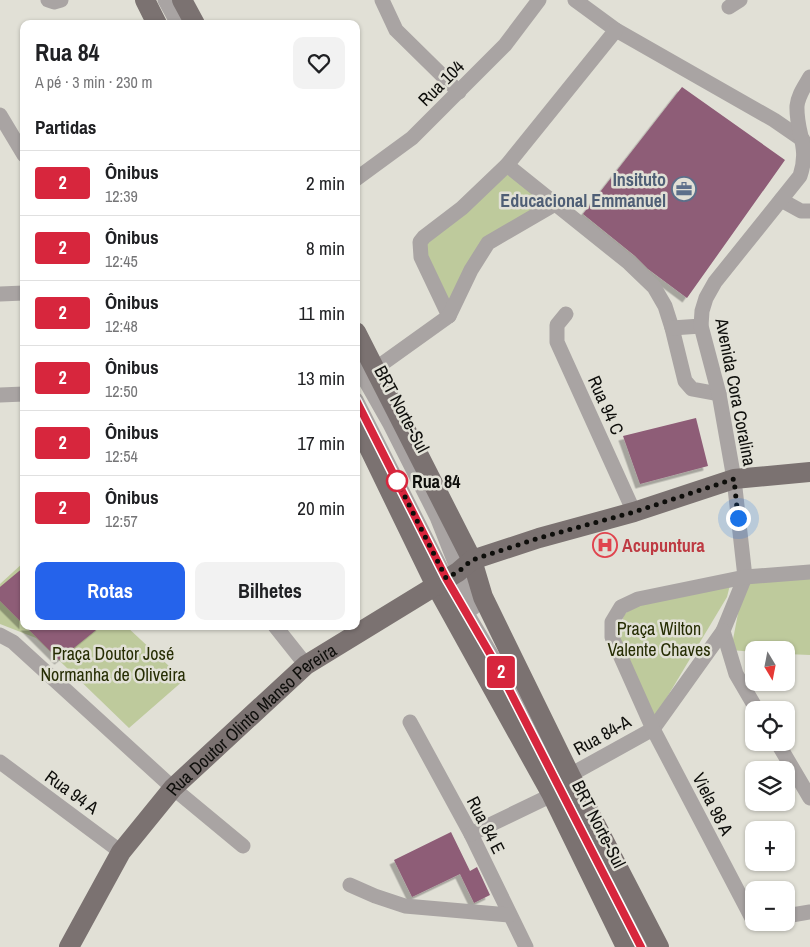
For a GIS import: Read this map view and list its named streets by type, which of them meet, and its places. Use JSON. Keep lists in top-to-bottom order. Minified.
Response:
{"streets":{"main road":["Rua Doutor Olinto Manso Pereira"],"street":["Rua 104","Avenida Cora Coralina","Rua 94 C","BRT Norte-Sul","Rua 84-A","Rua 94 A","Viela 98 A","Rua 84 E"]},"crossings":[["Avenida Cora Coralina","Rua Doutor Olinto Manso Pereira"],["Rua 94 C","Rua Doutor Olinto Manso Pereira"],["BRT Norte-Sul","Rua Doutor Olinto Manso Pereira"],["Rua Doutor Olinto Manso Pereira","Rua 94 A"],["Rua 84-A","Viela 98 A"]],"parks":["Praça Wilton Valente Chaves","Praça Doutor José Normanha de Oliveira"],"places":{"office":["Insituto Educacional Emmanuel"],"other":["Rua 84"],"hospital":["Acupuntura"]},"lines":["bus line 2"],"north":"bottom","page":{"on_map":"2","heading":[["Rua 84","A pé · 3 min · 230 m"],"Partidas"],"list":[{"mark":"2","name":"Ônibus","note":"12:39","value":"2 min"},{"mark":"2","name":"Ônibus","note":"12:45","value":"8 min"},{"mark":"2","name":"Ônibus","note":"12:48","value":"11 min"},{"mark":"2","name":"Ônibus","note":"12:50","value":"13 min"},{"mark":"2","name":"Ônibus","note":"12:54","value":"17 min"},{"mark":"2","name":"Ônibus","note":"12:57","value":"20 min"}],"buttons":["Rotas","Bilhetes"],"map_buttons":["+","−"]}}
